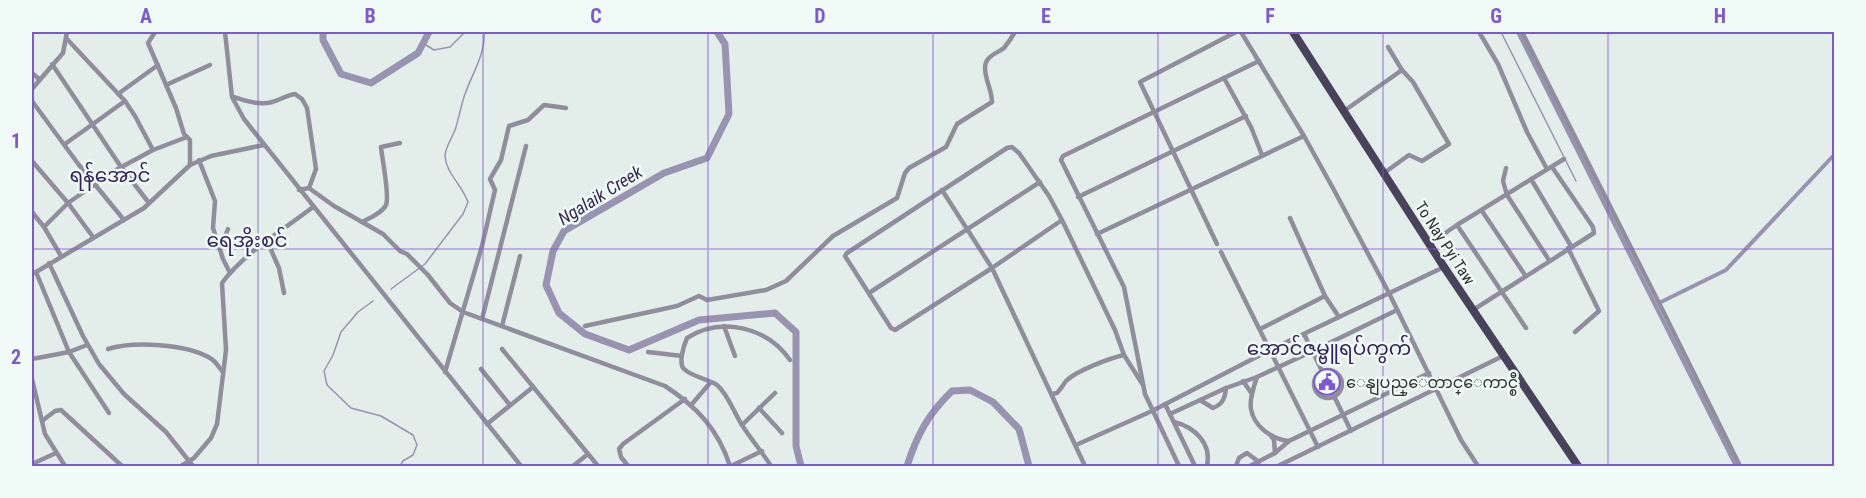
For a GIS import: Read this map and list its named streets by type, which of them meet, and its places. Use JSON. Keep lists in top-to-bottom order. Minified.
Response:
{"streets":{"main road":["To Nay Pyi Taw"]},"districts":["ရန်အောင်","ရေအိုးစင်","အောင်ဇမ္ဗူရပ်ကွက်"],"water":["Ngalaik Creek"],"places":{"public building":["ေနျပည္ေတာင္ေကာင္စီ"]},"grid":{"columns":["A","B","C","D","E","F","G","H"],"rows":["1","2"]}}
